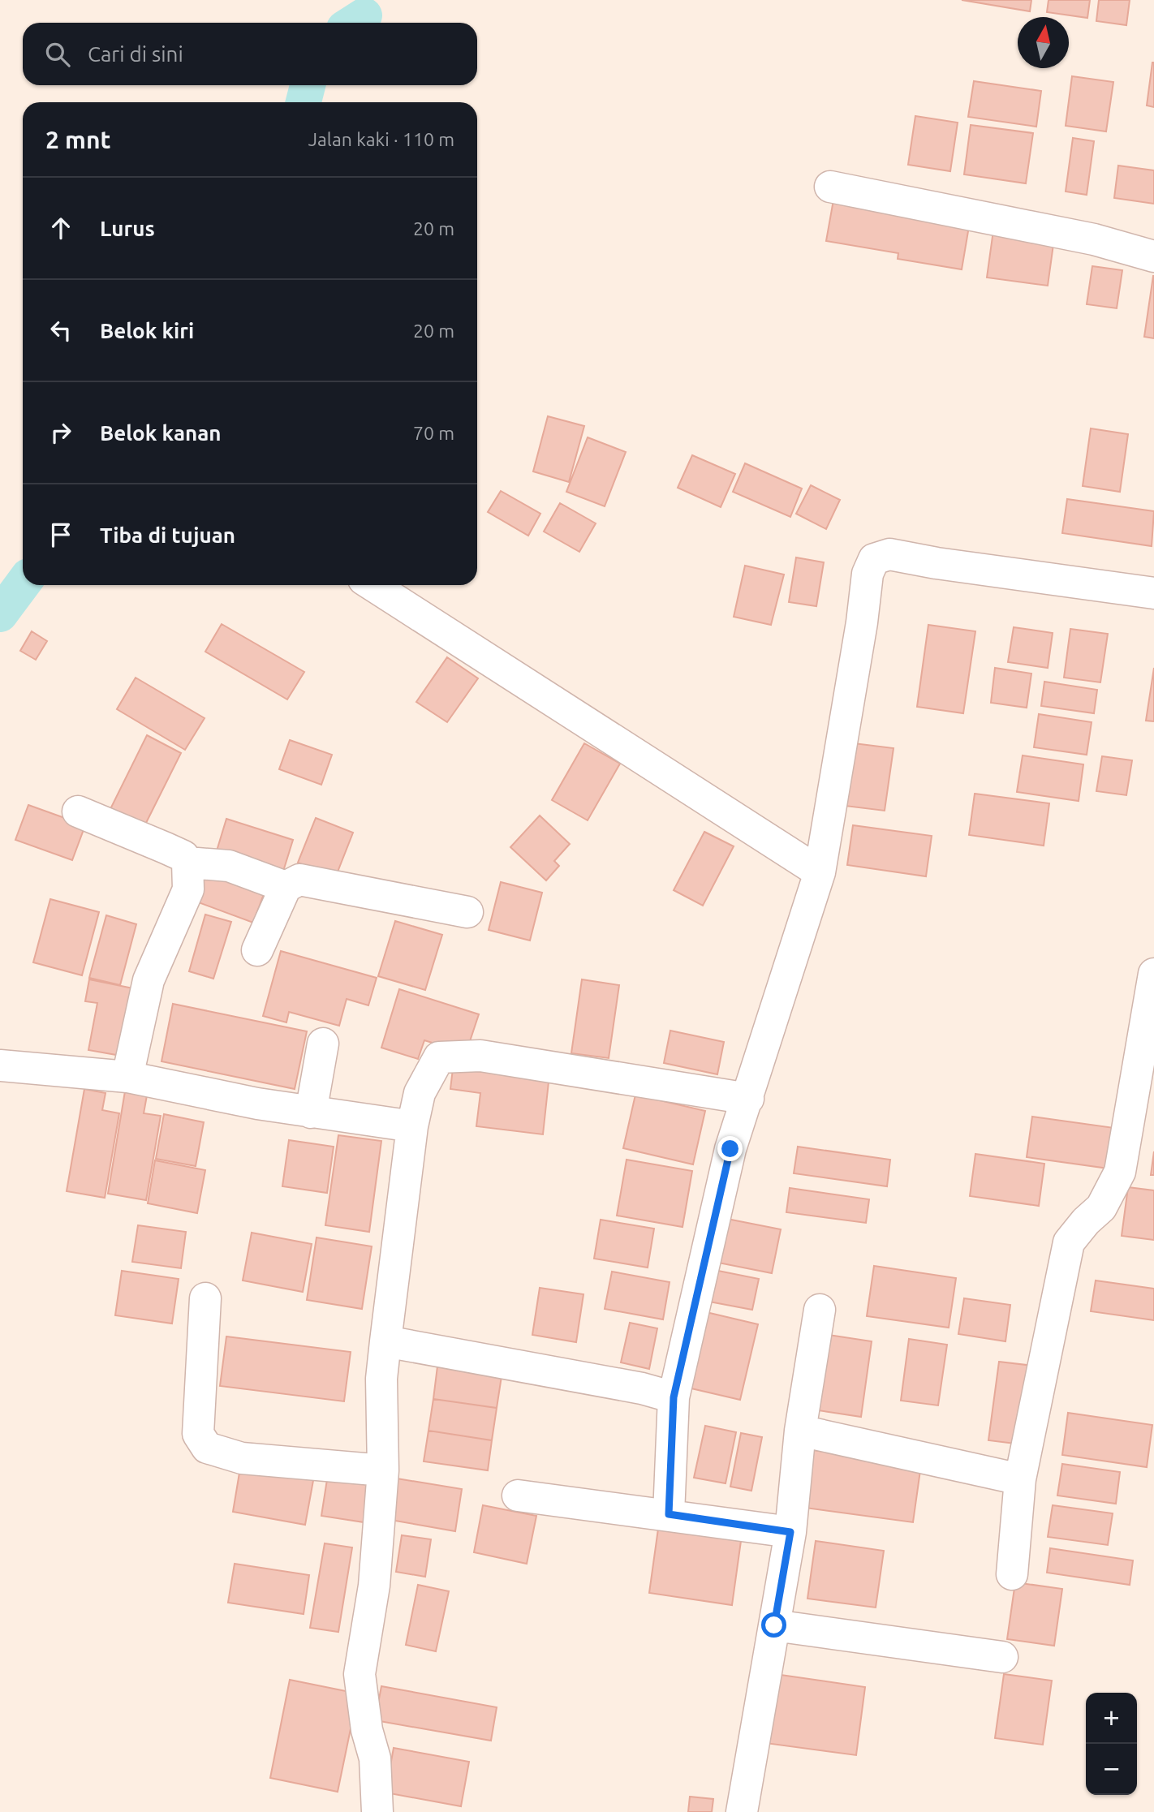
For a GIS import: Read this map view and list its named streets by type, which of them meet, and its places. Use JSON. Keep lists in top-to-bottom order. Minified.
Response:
{"north":"top","page":{"search":"Cari di sini","heading":["2 mnt","Jalan kaki · 110 m"],"list":[["Lurus","20 m"],["Belok kiri","20 m"],["Belok kanan","70 m"],"Tiba di tujuan"],"map_buttons":["+","−"]}}
